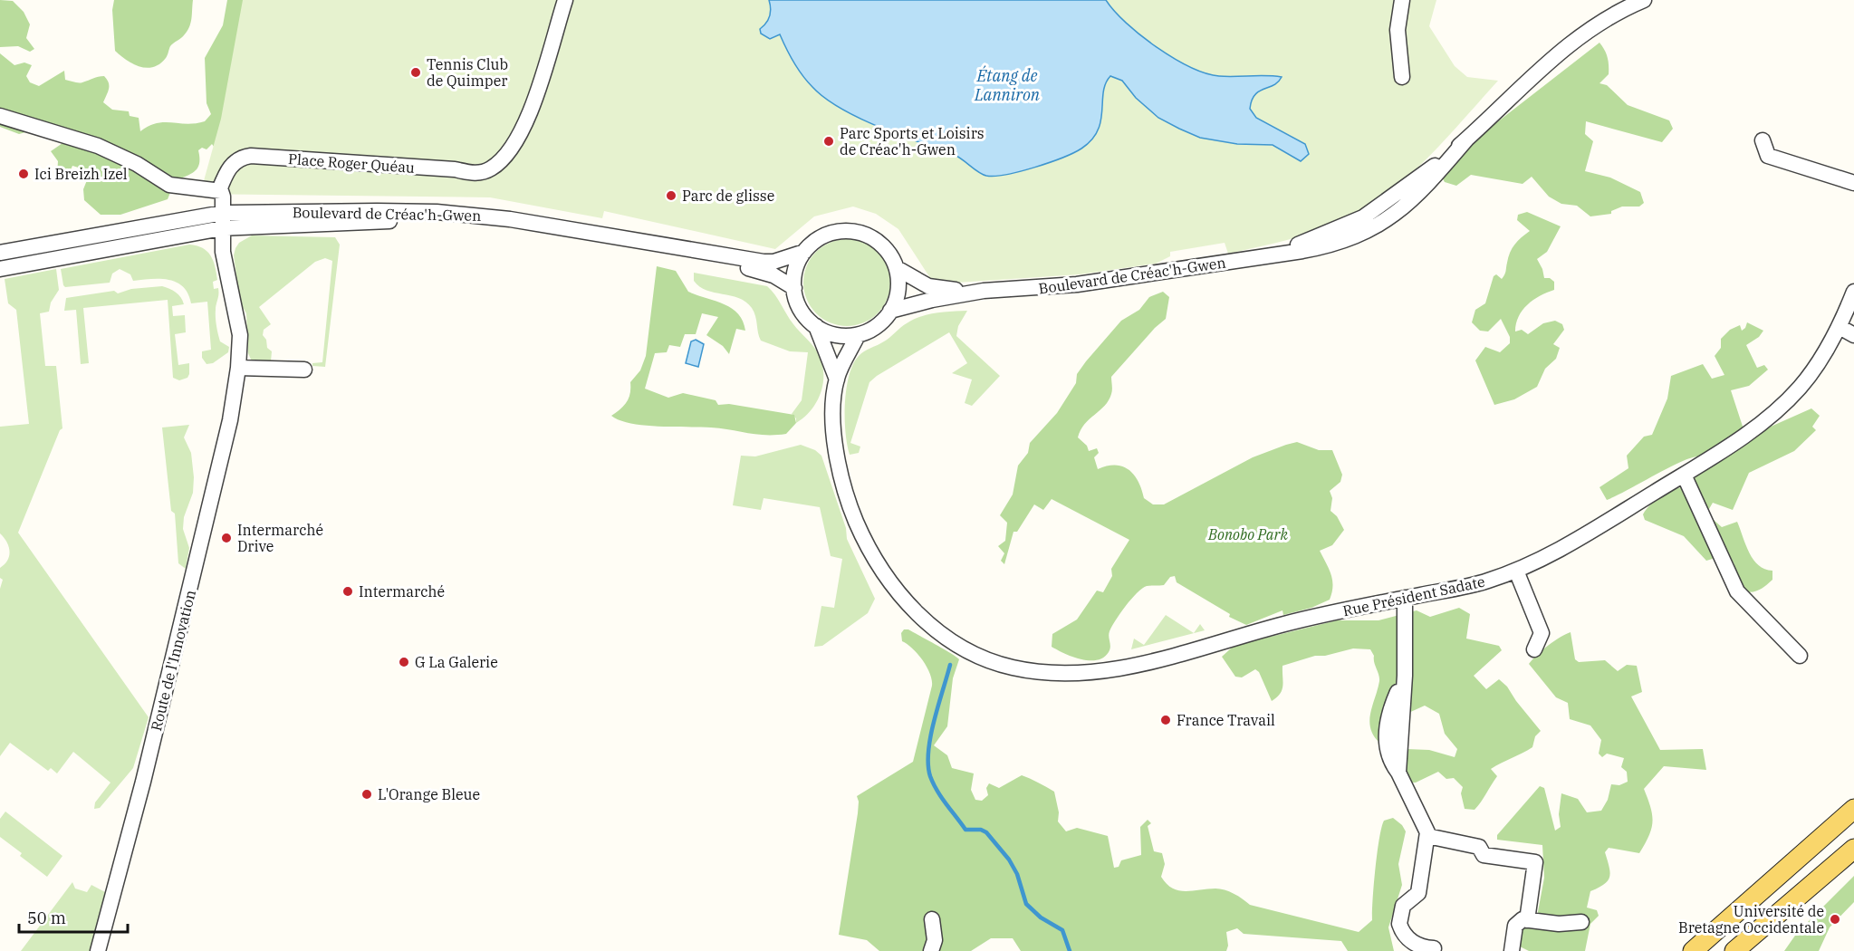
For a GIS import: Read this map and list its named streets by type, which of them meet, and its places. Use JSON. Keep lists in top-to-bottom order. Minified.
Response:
{"streets":{"street":["Place Roger Quéau","Boulevard de Créac'h-Gwen","Rue Président Sadate","Route de l'Innovation"]},"crossings":[["Place Roger Quéau","Route de l'Innovation"],["Boulevard de Créac'h-Gwen","Route de l'Innovation"]],"water":["Étang de Lanniron"],"parks":["Bonobo Park"],"places":["Tennis Club de Quimper","Parc Sports et Loisirs de Créac'h-Gwen","Ici Breizh Izel","Parc de glisse","Intermarché Drive","Intermarché","G La Galerie","France Travail","L'Orange Bleue","Université de Bretagne Occidentale"],"scale_bar":"50 m"}
